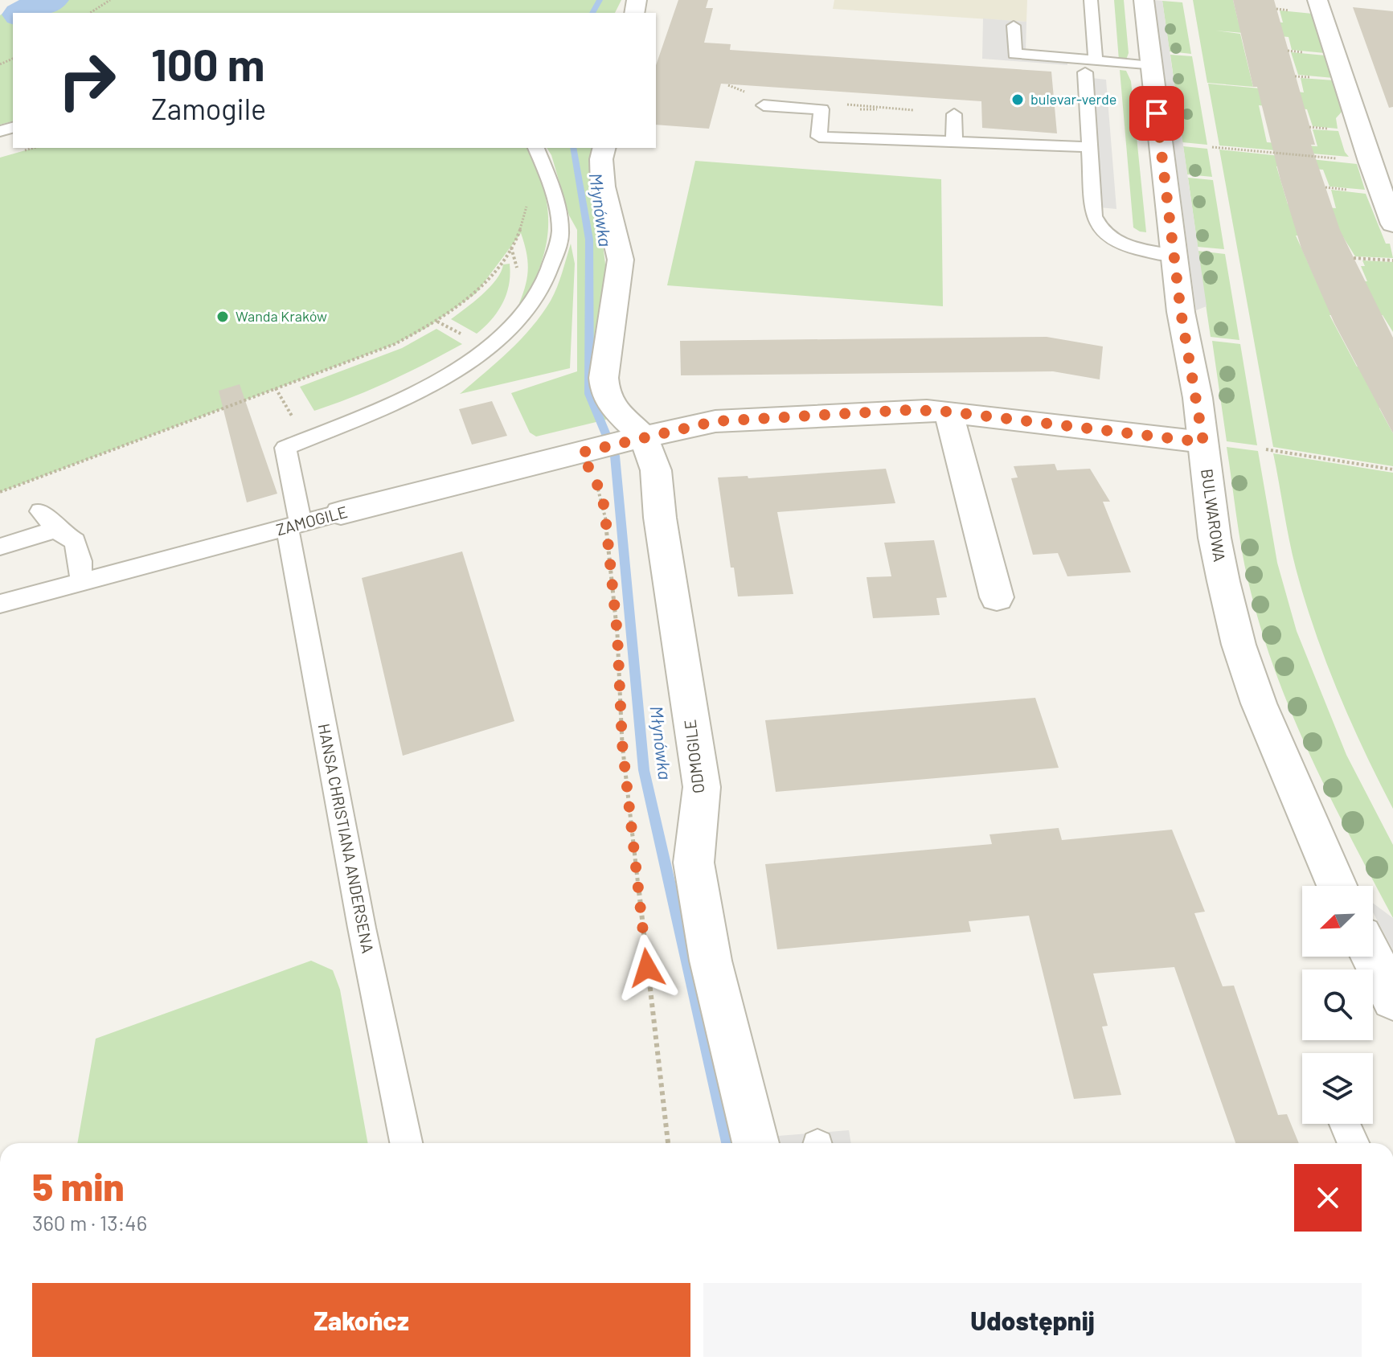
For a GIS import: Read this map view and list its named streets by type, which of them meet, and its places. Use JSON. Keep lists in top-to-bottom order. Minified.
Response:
{"streets":{"street":["BULWAROWA","ZAMOGILE","ODMOGILE"],"lane":["HANSA CHRISTIANA ANDERSENA"]},"crossings":[["ZAMOGILE","ODMOGILE"],["ZAMOGILE","HANSA CHRISTIANA ANDERSENA"]],"water":["Młynówka"],"places":["bulevar-verde","Wanda Kraków"],"north":"bottom left","page":{"turn":["100 m","Zamogile"],"heading":["5 min","360 m · 13:46"],"buttons":["Zakończ","Udostępnij"]}}
